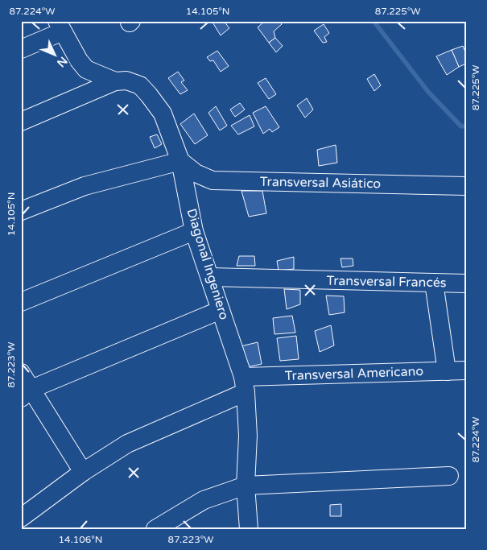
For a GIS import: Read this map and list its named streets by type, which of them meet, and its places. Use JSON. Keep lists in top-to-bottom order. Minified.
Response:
{"streets":{"street":["Transversal Asiático","Diagonal Ingeniero","Transversal Francés","Transversal Americano"]},"crossings":[["Transversal Asiático","Diagonal Ingeniero"],["Diagonal Ingeniero","Transversal Francés"],["Diagonal Ingeniero","Transversal Americano"]],"north":"bottom right","coordinates":["87.224°W","14.105°N","87.225°W","87.223°W","14.106°N"]}
